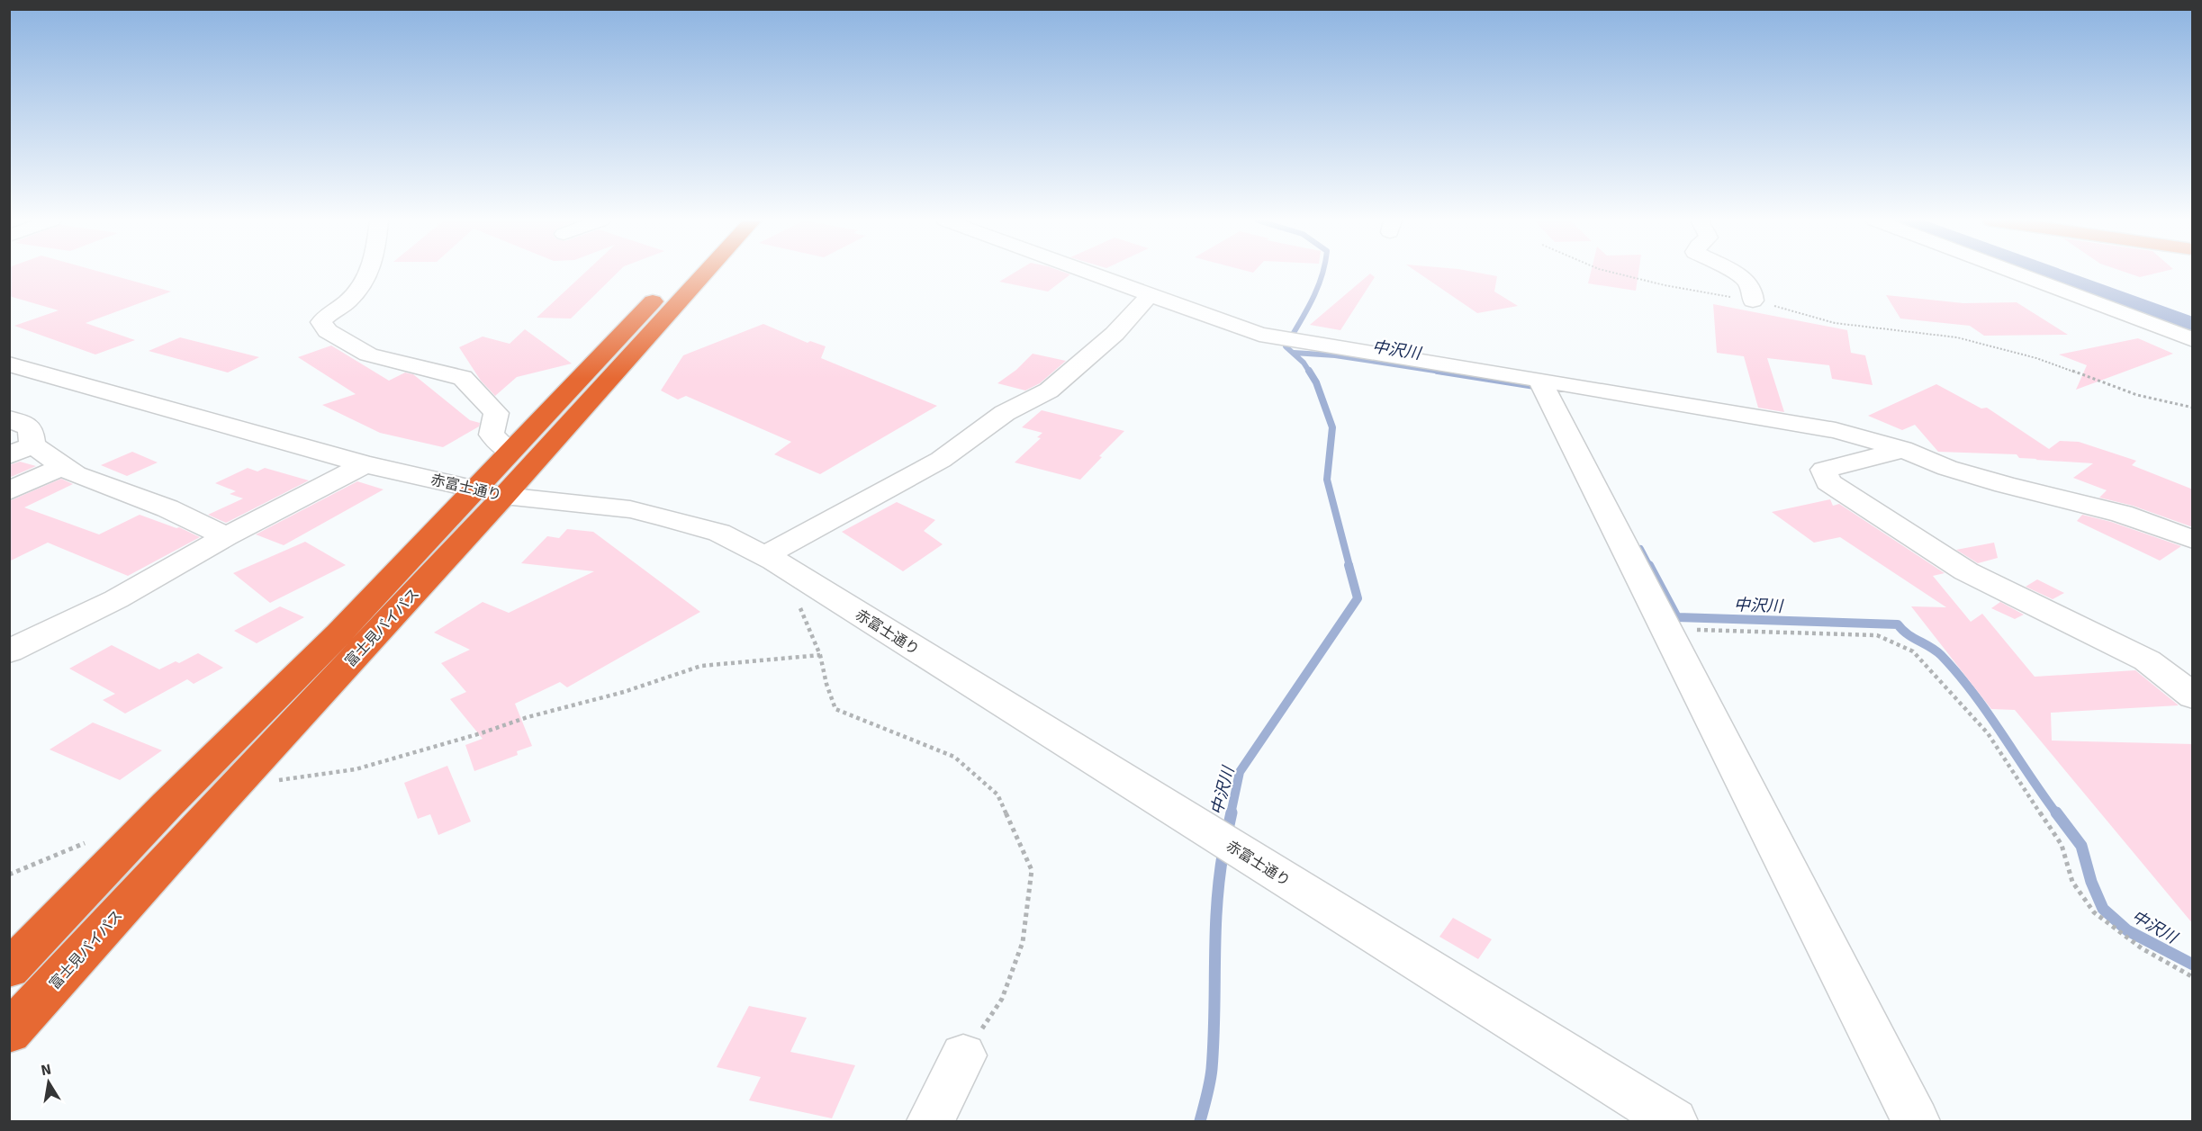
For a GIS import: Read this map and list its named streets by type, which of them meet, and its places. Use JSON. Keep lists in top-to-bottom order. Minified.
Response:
{"streets":{"highway":["富士見バイパス"],"street":["赤富士通り"]},"crossings":[["赤富士通り","富士見バイパス"]],"water":["中沢川"],"north":"top"}
